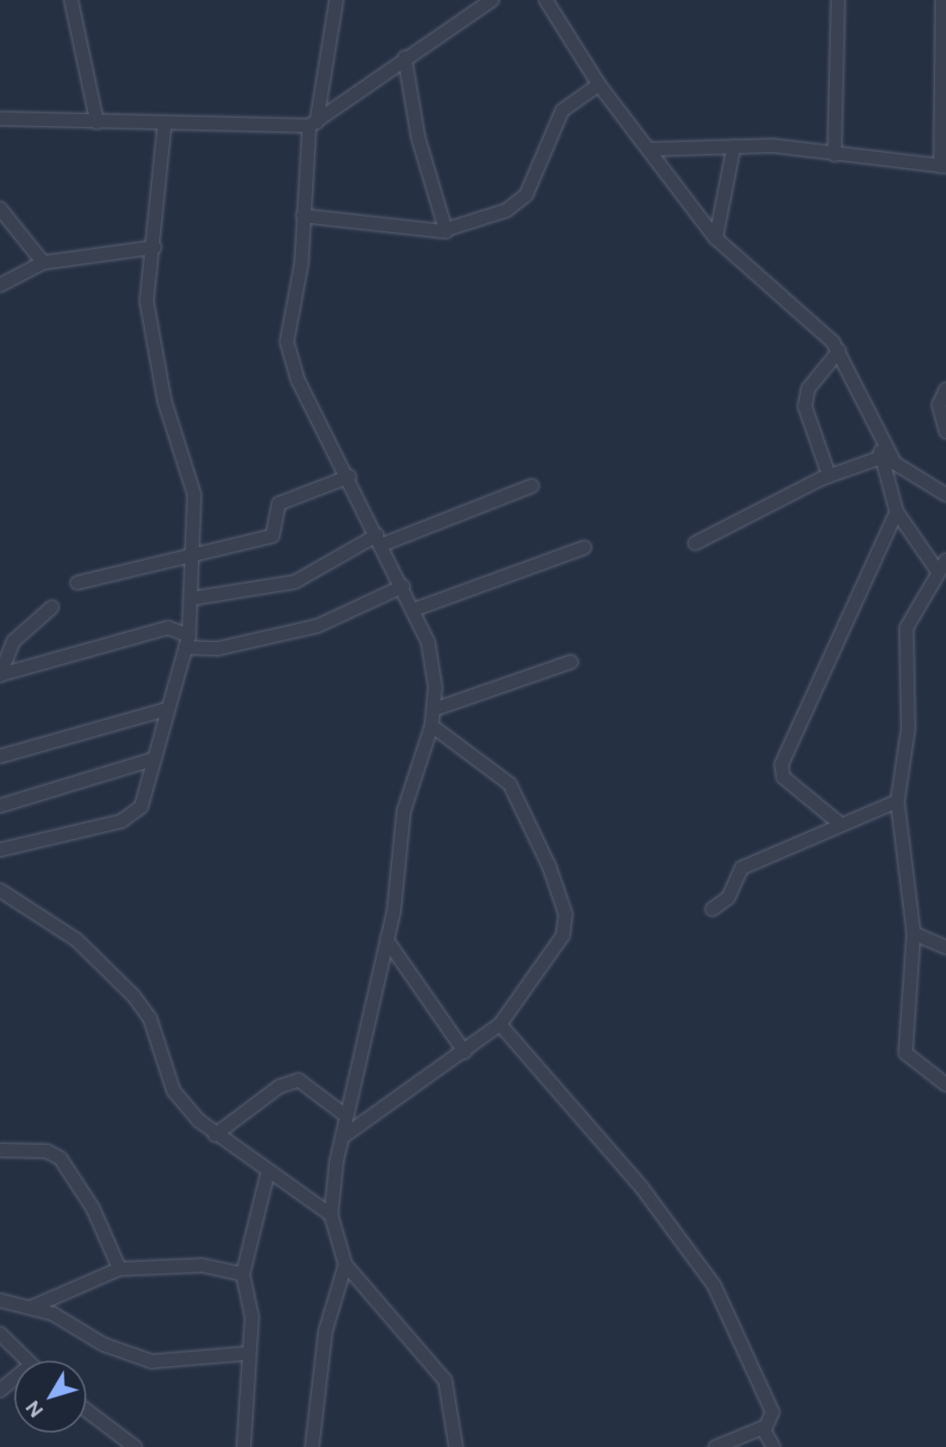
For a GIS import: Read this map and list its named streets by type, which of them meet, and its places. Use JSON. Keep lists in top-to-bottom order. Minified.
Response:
{"north":"bottom left"}
